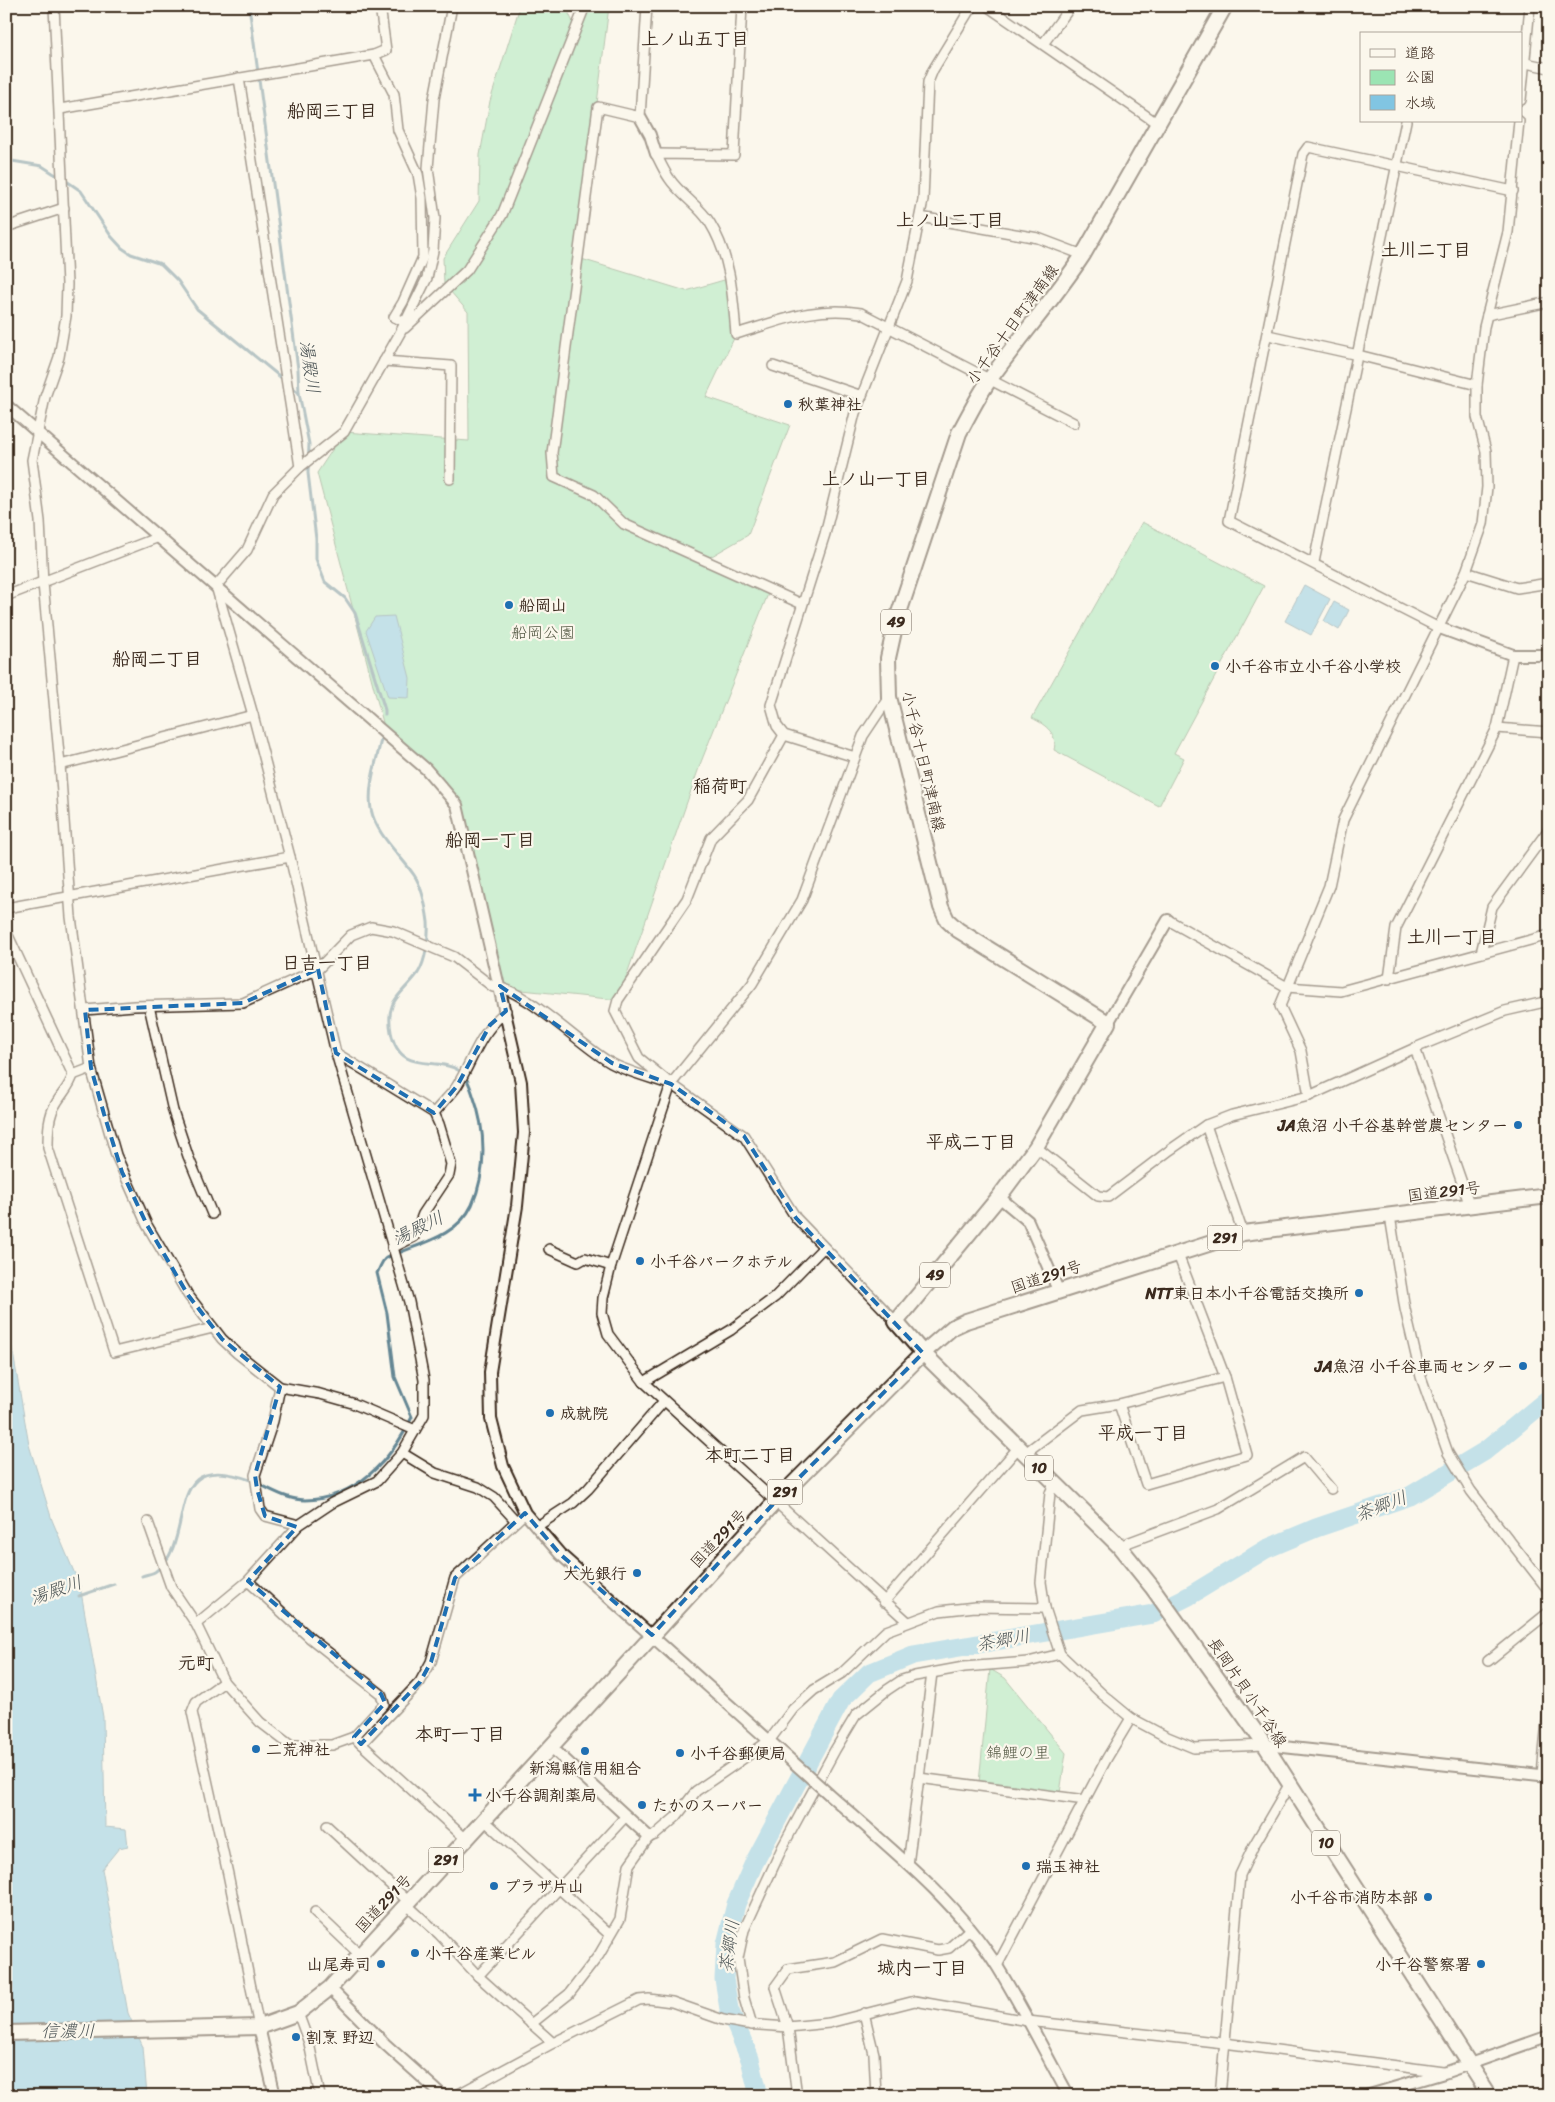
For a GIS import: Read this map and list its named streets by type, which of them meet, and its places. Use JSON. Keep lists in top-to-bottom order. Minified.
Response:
{"streets":{"main road":["小千谷十日町津南線","49","国道291号","291","10","長岡片貝小千谷線"]},"crossings":[["小千谷十日町津南線","49"],["国道291号","長岡片貝小千谷線"]],"districts":["上ノ山五丁目","船岡三丁目","上ノ山二丁目","土川二丁目","上ノ山一丁目","船岡二丁目","稲荷町","船岡一丁目","土川一丁目","日吉一丁目","平成二丁目","平成一丁目","本町二丁目","元町","本町一丁目","城内一丁目"],"water":["湯殿川","茶郷川","信濃川"],"parks":["船岡公園","錦鯉の里"],"places":{"other":["秋葉神社","船岡山","小千谷市立小千谷小学校","JA魚沼 小千谷基幹営農センター","小千谷パークホテル","NTT東日本小千谷電話交換所","JA魚沼 小千谷車両センター","成就院","大光銀行","二荒神社","新潟縣信用組合","小千谷郵便局","たかのスーパー","瑞玉神社","プラザ片山","小千谷市消防本部","小千谷産業ビル","山尾寿司","小千谷警察署","割烹 野辺"],"health":["小千谷調剤薬局"]},"legend":["道路","公園","水域"]}
